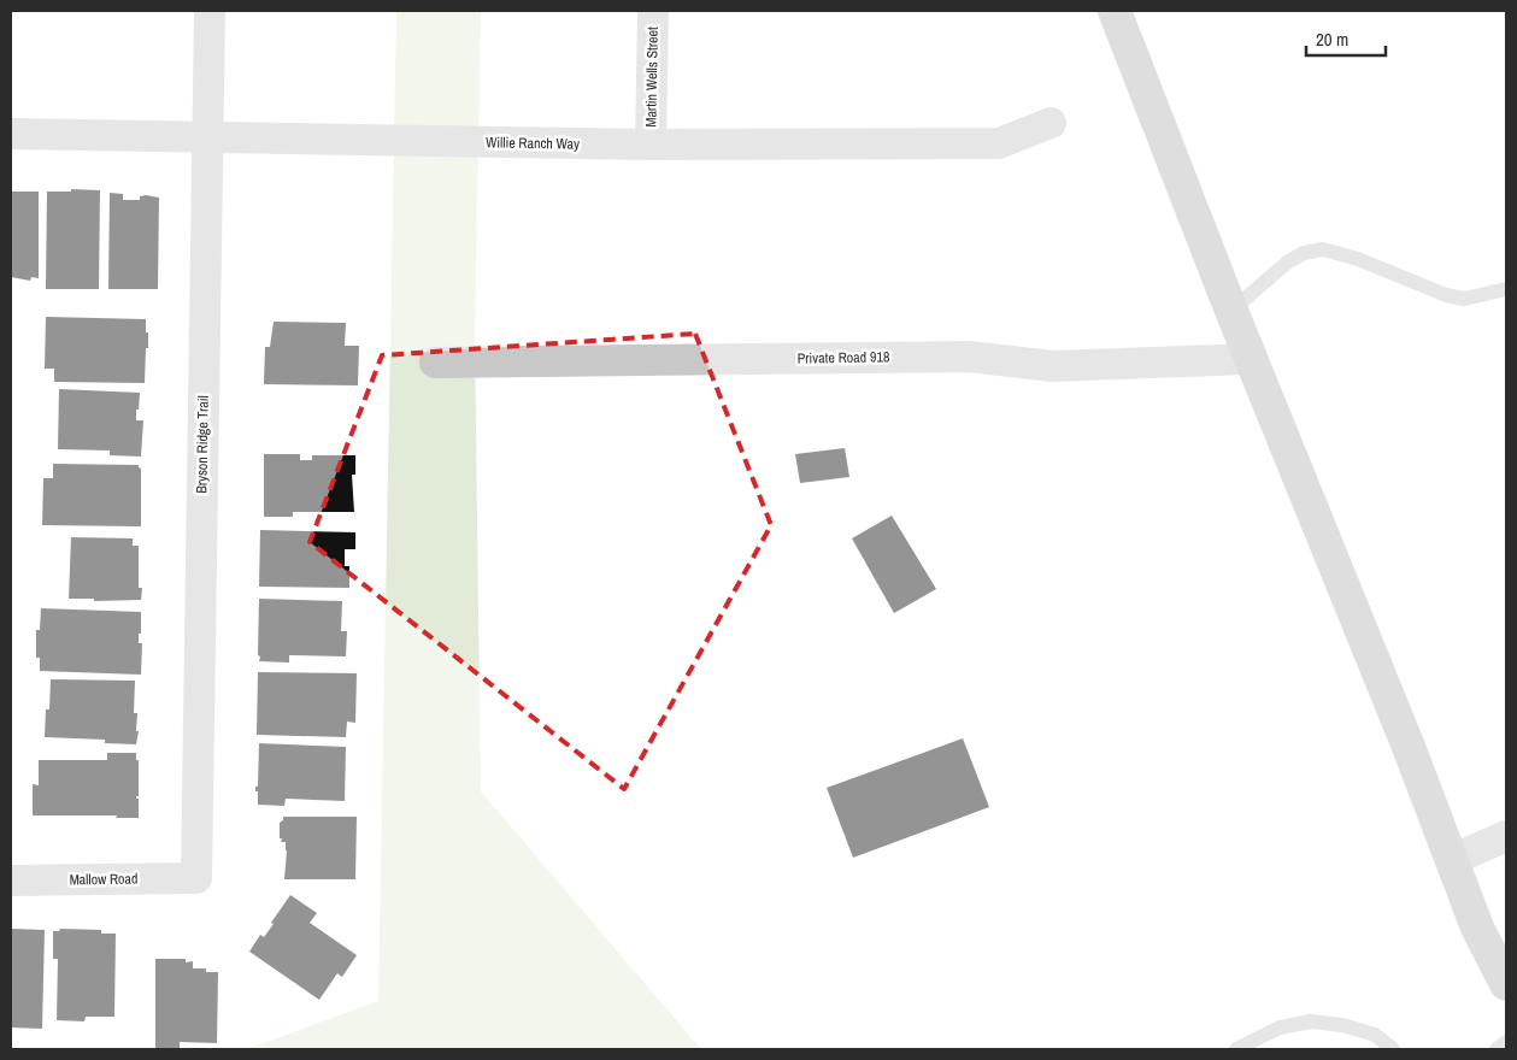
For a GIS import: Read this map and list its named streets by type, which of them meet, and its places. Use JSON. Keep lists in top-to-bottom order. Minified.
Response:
{"streets":{"street":["Martin Wells Street","Willie Ranch Way","Private Road 918","Bryson Ridge Trail","Mallow Road"]},"crossings":[["Martin Wells Street","Willie Ranch Way"],["Willie Ranch Way","Bryson Ridge Trail"],["Bryson Ridge Trail","Mallow Road"]],"scale_bar":"20 m"}
